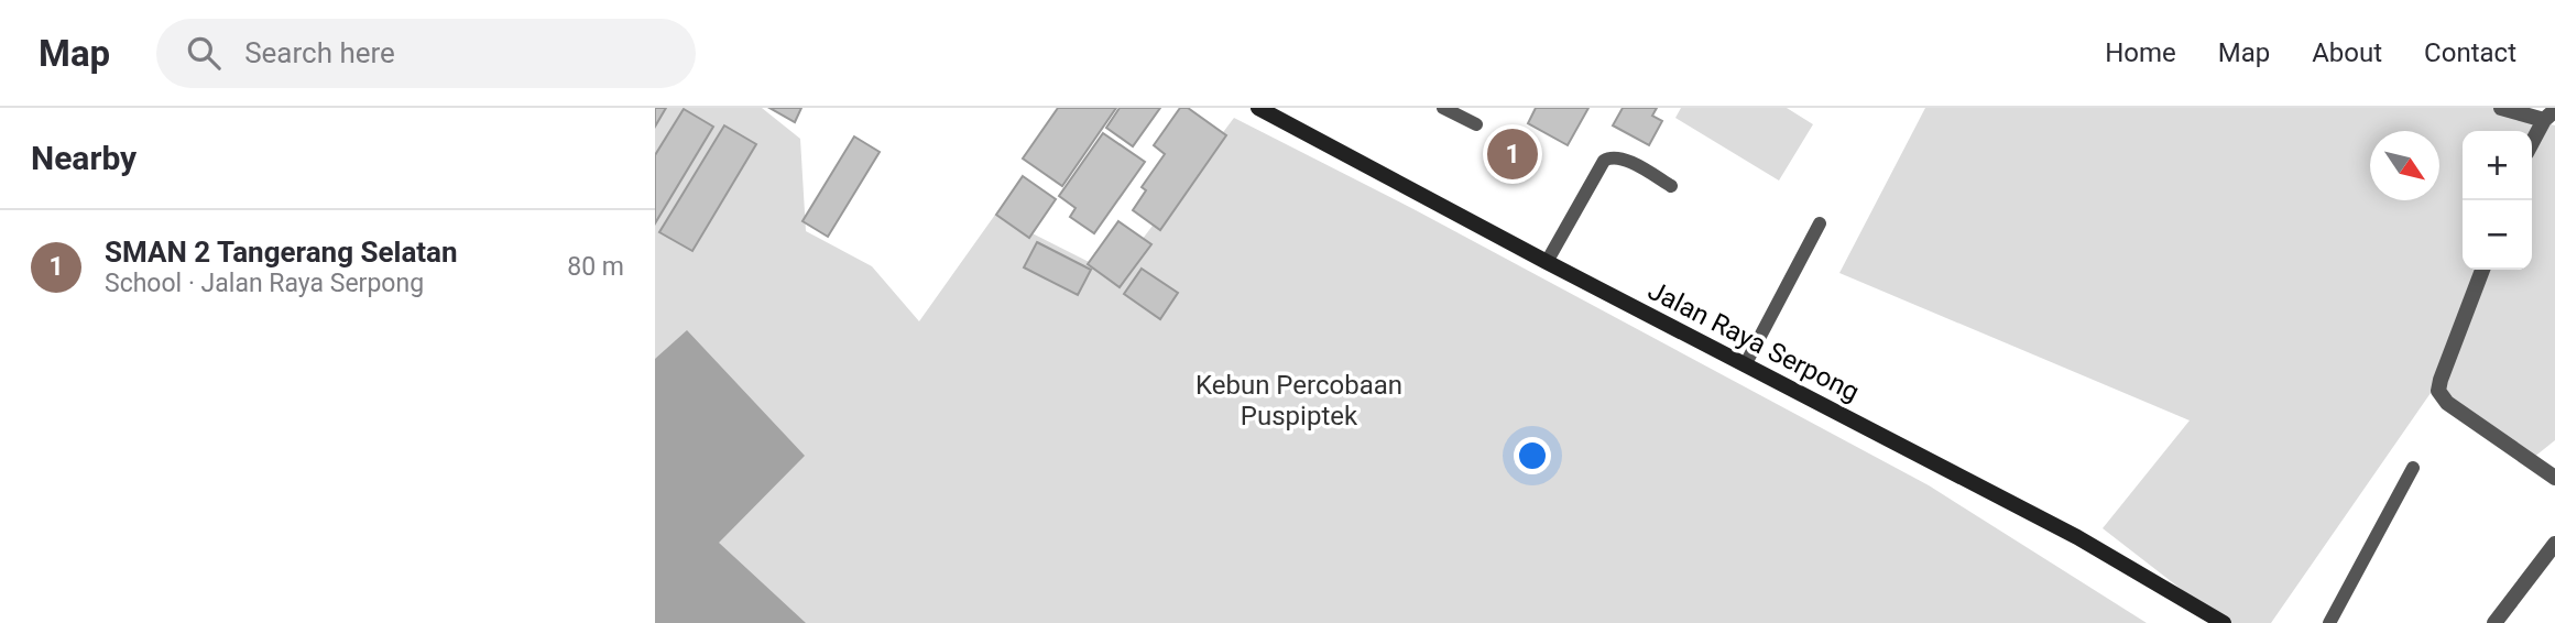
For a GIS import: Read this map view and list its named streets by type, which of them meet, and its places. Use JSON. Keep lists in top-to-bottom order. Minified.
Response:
{"streets":{"main road":["Jalan Raya Serpong"]},"parks":["Kebun Percobaan Puspiptek"],"north":"bottom right","page":{"header":"Map","search":"Search here","nav":["Home","Map","About","Contact"],"heading":"Nearby","pins":"1","map_buttons":["+","−"],"list":[{"mark":"1","name":"SMAN 2 Tangerang Selatan","note":"School · Jalan Raya Serpong","value":"80 m"}]}}
